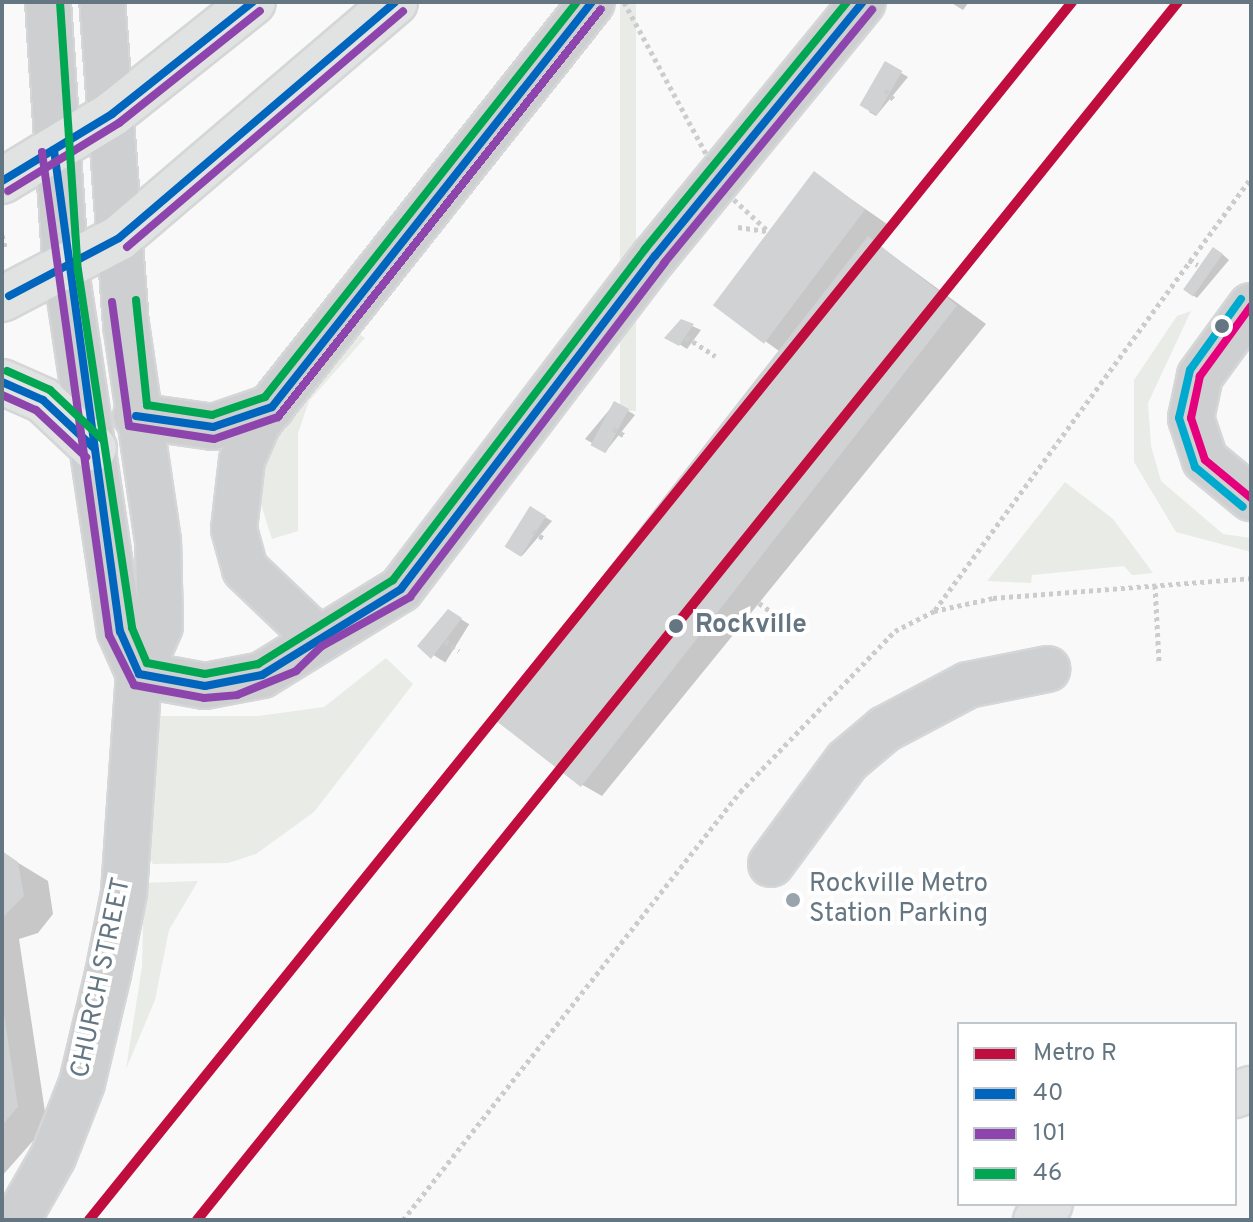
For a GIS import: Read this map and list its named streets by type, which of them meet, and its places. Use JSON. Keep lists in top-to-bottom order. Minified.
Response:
{"streets":{"street":["CHURCH STREET"]},"places":["Rockville","Rockville Metro Station Parking"],"lines":["metro line R","transit line 40","transit line 46","transit line 101"],"legend":["Metro R","40","101","46"]}
